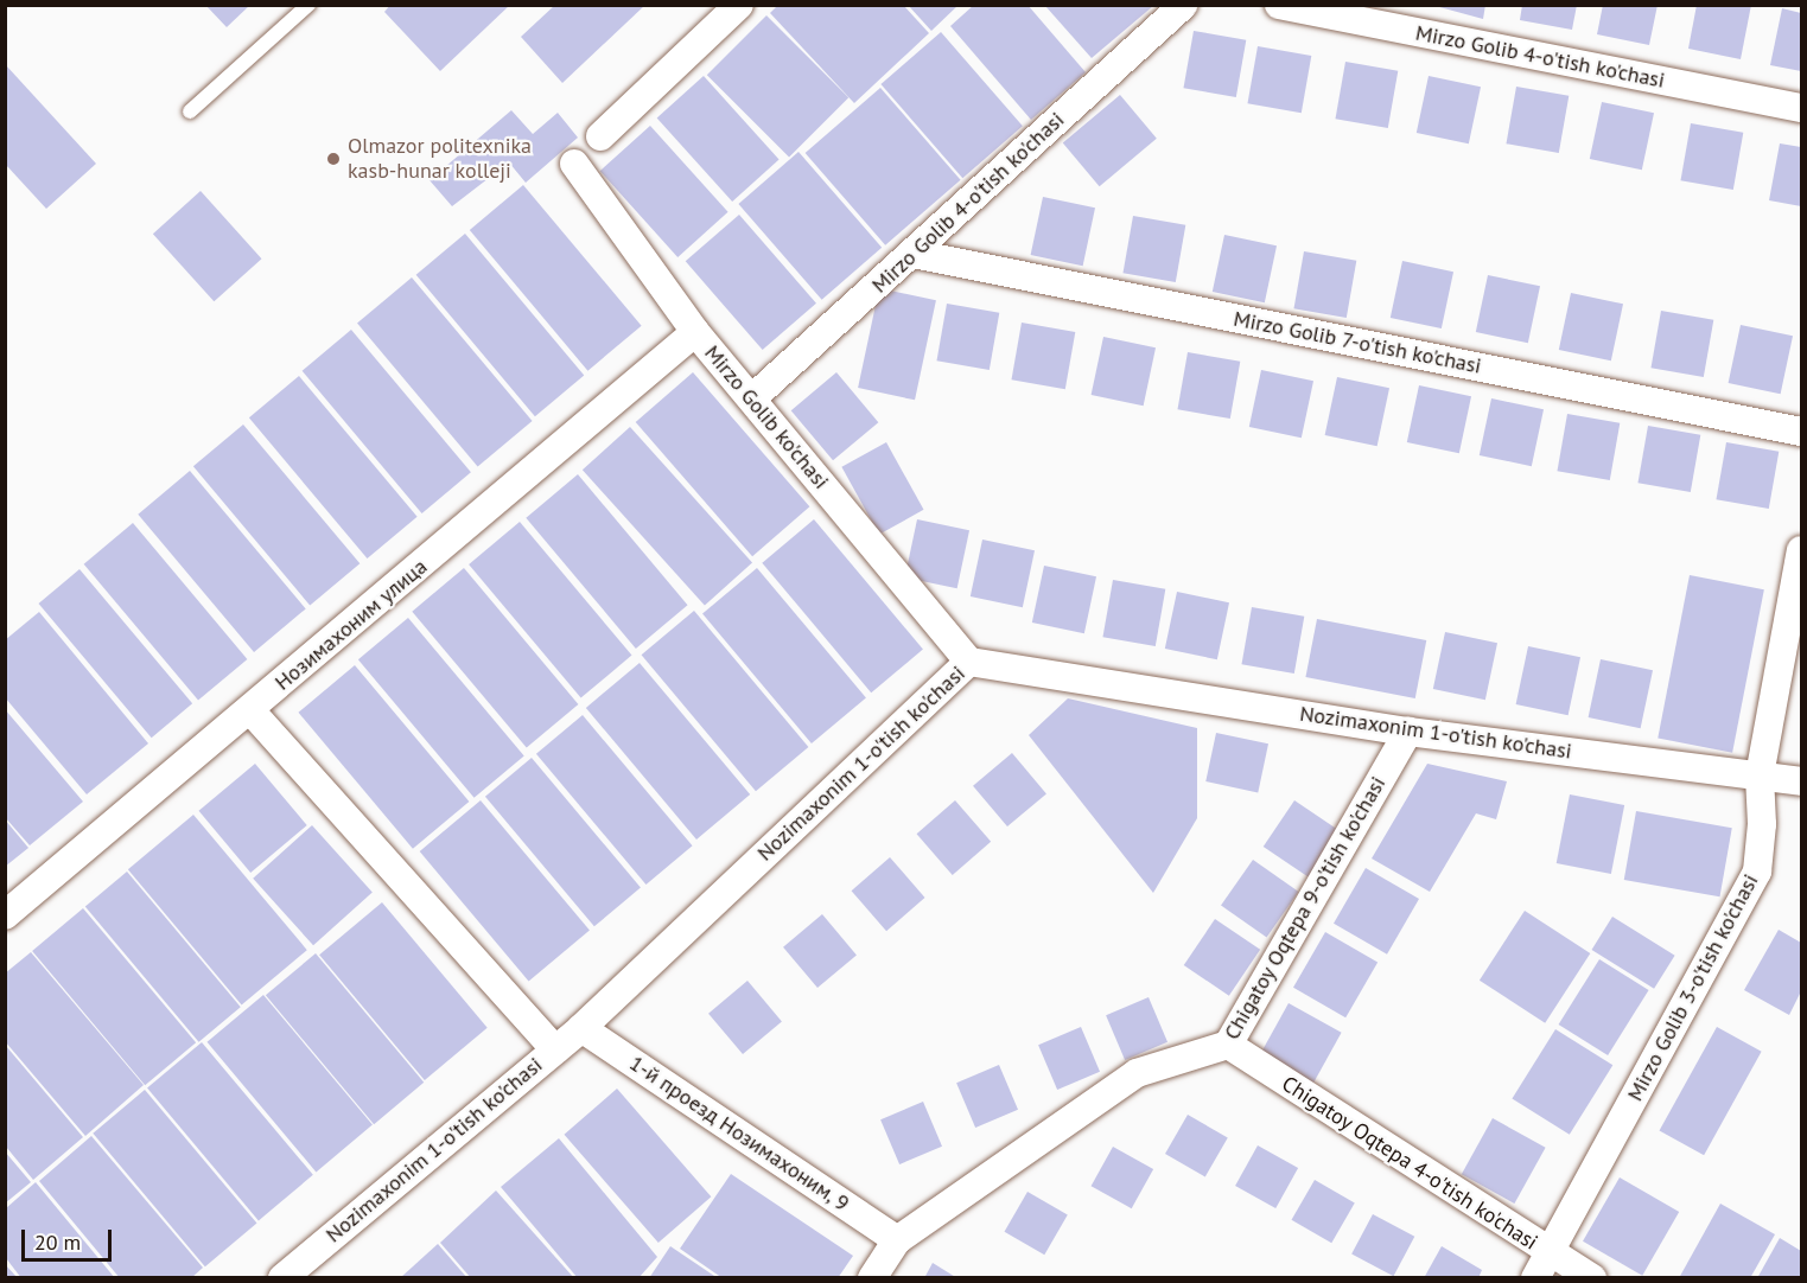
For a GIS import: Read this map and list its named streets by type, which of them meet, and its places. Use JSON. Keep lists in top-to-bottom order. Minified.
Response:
{"streets":{"street":["Mirzo Golib 4-o'tish ko'chasi","Mirzo Golib 7-o'tish ko'chasi","Mirzo Golib ko'chasi","Нозимахоним улица","Nozimaxonim 1-o'tish ko'chasi","Chigatoy Oqtepa 9-o'tish ko'chasi","Mirzo Golib 3-o'tish ko'chasi","1-й проезд Нозимахоним, 9","Chigatoy Oqtepa 4-o'tish ko'chasi"]},"crossings":[["Mirzo Golib 4-o'tish ko'chasi","Mirzo Golib 7-o'tish ko'chasi"],["Mirzo Golib 4-o'tish ko'chasi","Mirzo Golib ko'chasi"],["Mirzo Golib ko'chasi","Нозимахоним улица"],["Mirzo Golib ko'chasi","Nozimaxonim 1-o'tish ko'chasi"],["Nozimaxonim 1-o'tish ko'chasi","Chigatoy Oqtepa 9-o'tish ko'chasi"],["Nozimaxonim 1-o'tish ko'chasi","Mirzo Golib 3-o'tish ko'chasi"],["Nozimaxonim 1-o'tish ko'chasi","1-й проезд Нозимахоним, 9"],["Chigatoy Oqtepa 9-o'tish ko'chasi","1-й проезд Нозимахоним, 9"],["Chigatoy Oqtepa 9-o'tish ko'chasi","Chigatoy Oqtepa 4-o'tish ko'chasi"],["Mirzo Golib 3-o'tish ko'chasi","Chigatoy Oqtepa 4-o'tish ko'chasi"]],"places":["Оlmazor politexnika kasb-hunar kolleji"],"scale_bar":"20 m"}
